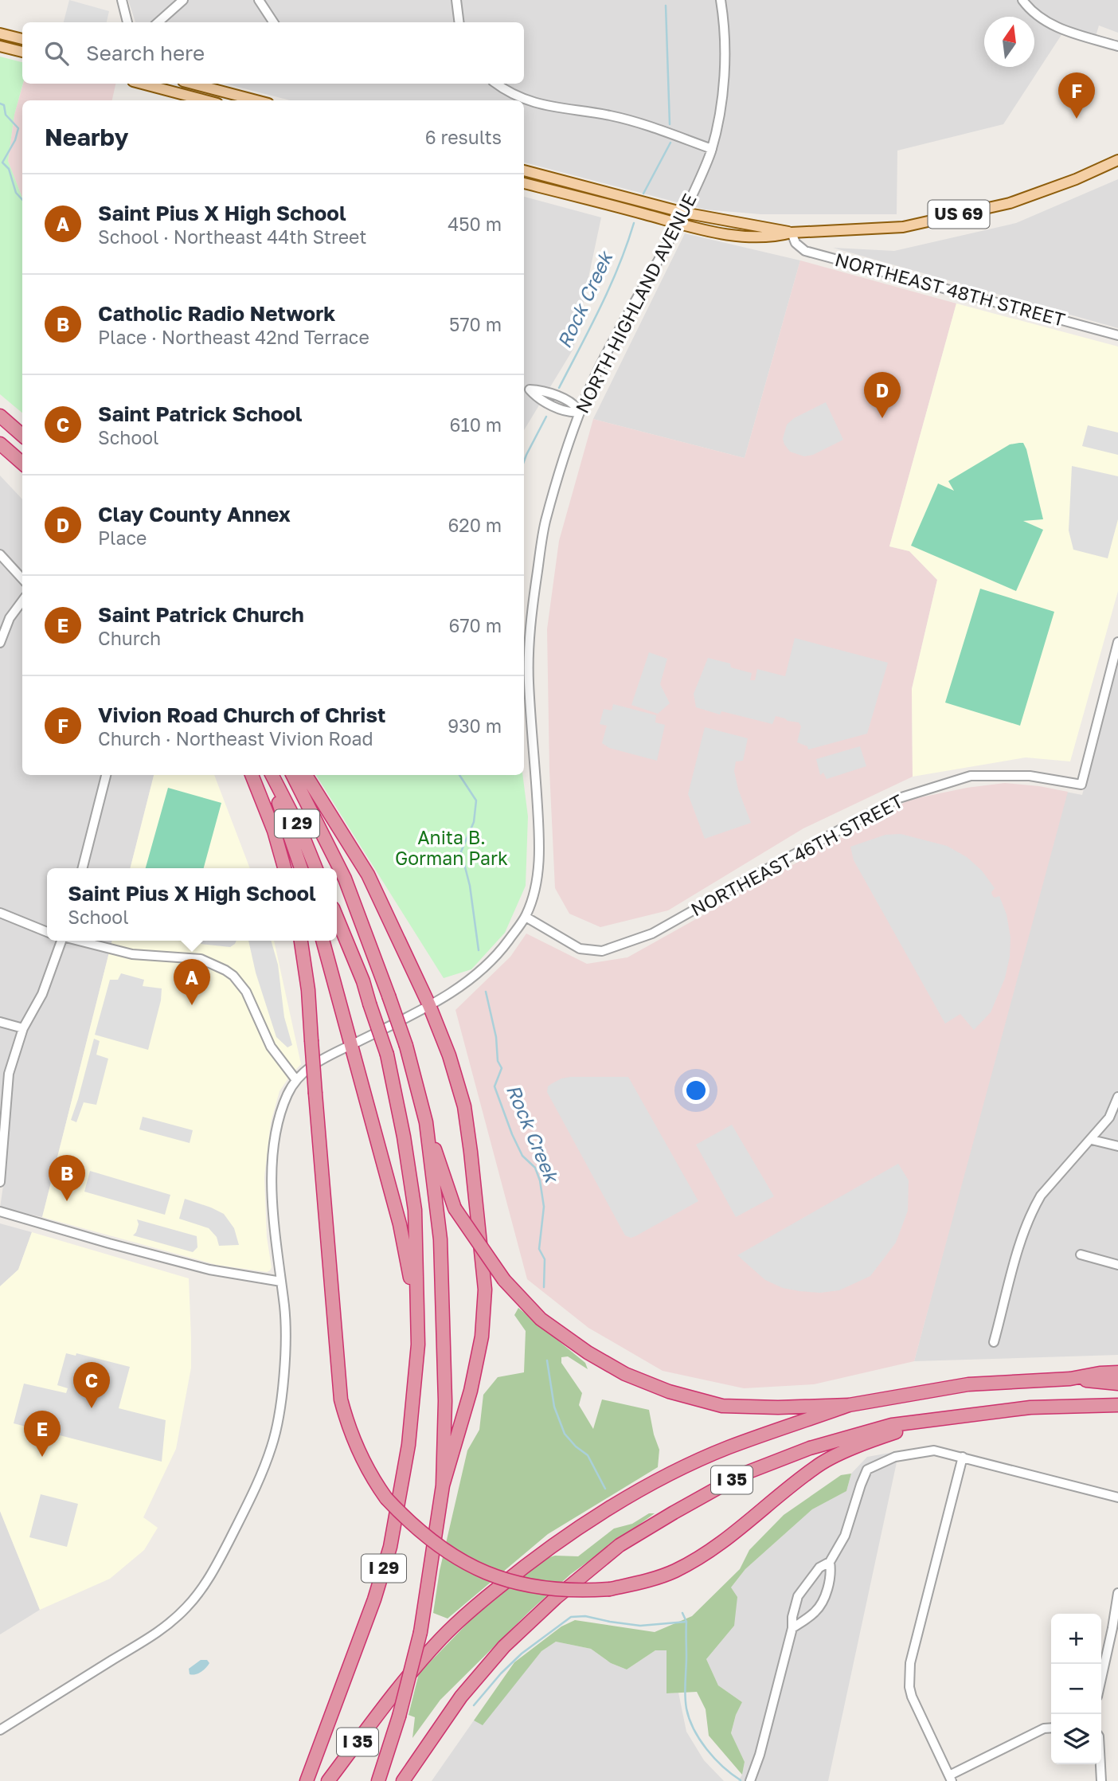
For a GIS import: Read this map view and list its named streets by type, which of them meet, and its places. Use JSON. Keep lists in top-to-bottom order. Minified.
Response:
{"streets":{"highway":["I 29","I 35"],"main road":["US 69"],"street":["NORTHEAST 48TH STREET","NORTH HIGHLAND AVENUE","NORTHEAST 46TH STREET"]},"crossings":[["US 69","NORTHEAST 48TH STREET"],["US 69","NORTH HIGHLAND AVENUE"],["NORTH HIGHLAND AVENUE","NORTHEAST 46TH STREET"]],"water":["Rock Creek"],"parks":["Anita B. Gorman Park"],"north":"top","page":{"search":"Search here","pins":["F","D","A","B","C","E"],"heading":["Nearby","6 results"],"list":[{"mark":"A","name":"Saint Pius X High School","note":"School · Northeast 44th Street","value":"450 m"},{"mark":"B","name":"Catholic Radio Network","note":"Place · Northeast 42nd Terrace","value":"570 m"},{"mark":"C","name":"Saint Patrick School","note":"School","value":"610 m"},{"mark":"D","name":"Clay County Annex","note":"Place","value":"620 m"},{"mark":"E","name":"Saint Patrick Church","note":"Church","value":"670 m"},{"mark":"F","name":"Vivion Road Church of Christ","note":"Church · Northeast Vivion Road","value":"930 m"}],"popup":["Saint Pius X High School","School"],"map_buttons":["+","−"]}}
